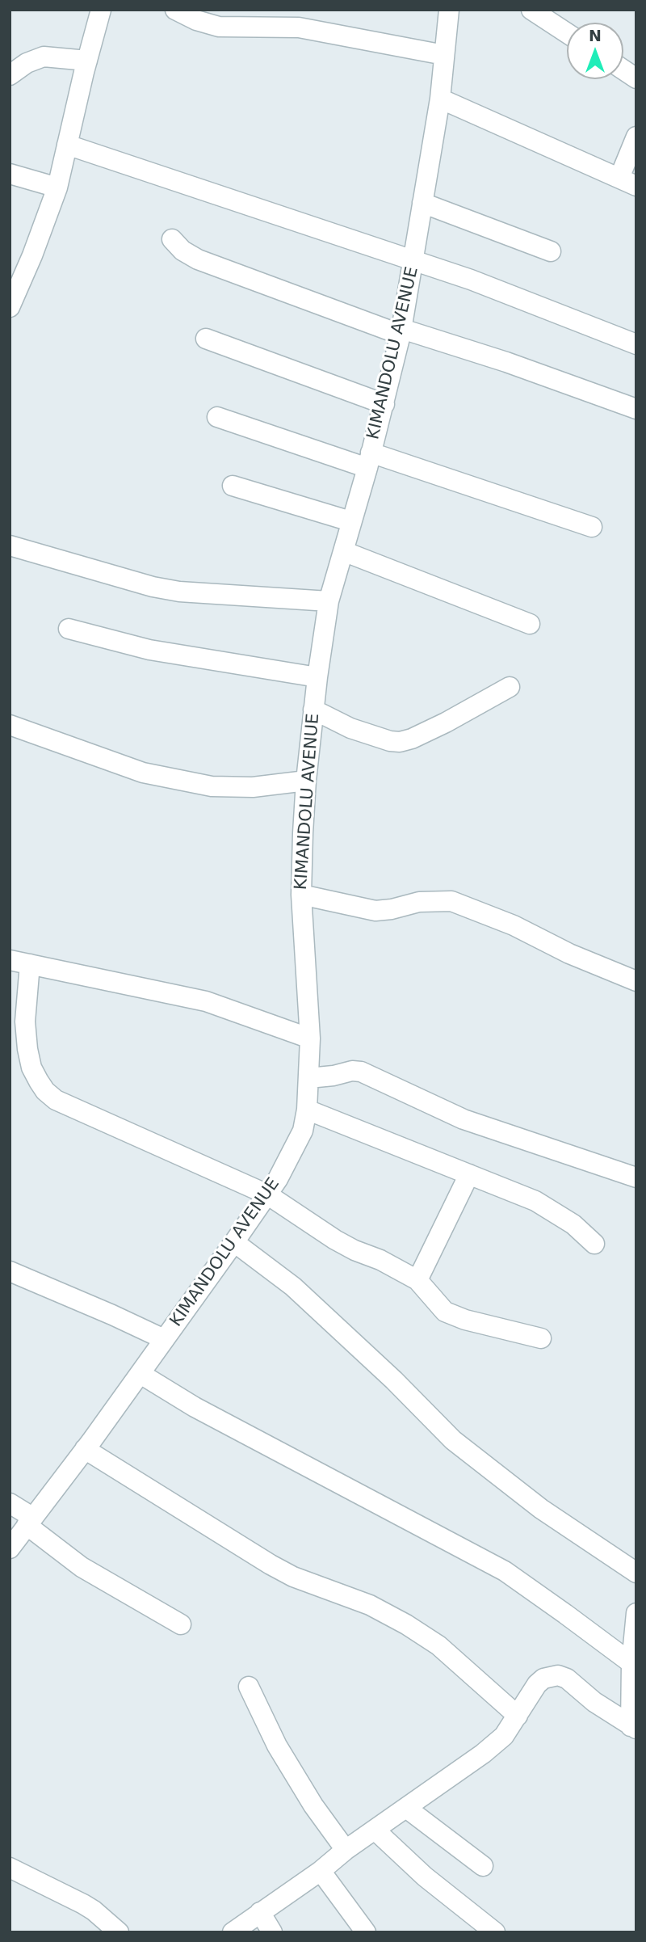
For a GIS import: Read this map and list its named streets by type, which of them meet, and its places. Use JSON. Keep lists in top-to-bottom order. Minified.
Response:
{"streets":{"street":["KIMANDOLU AVENUE"]},"north":"top"}
